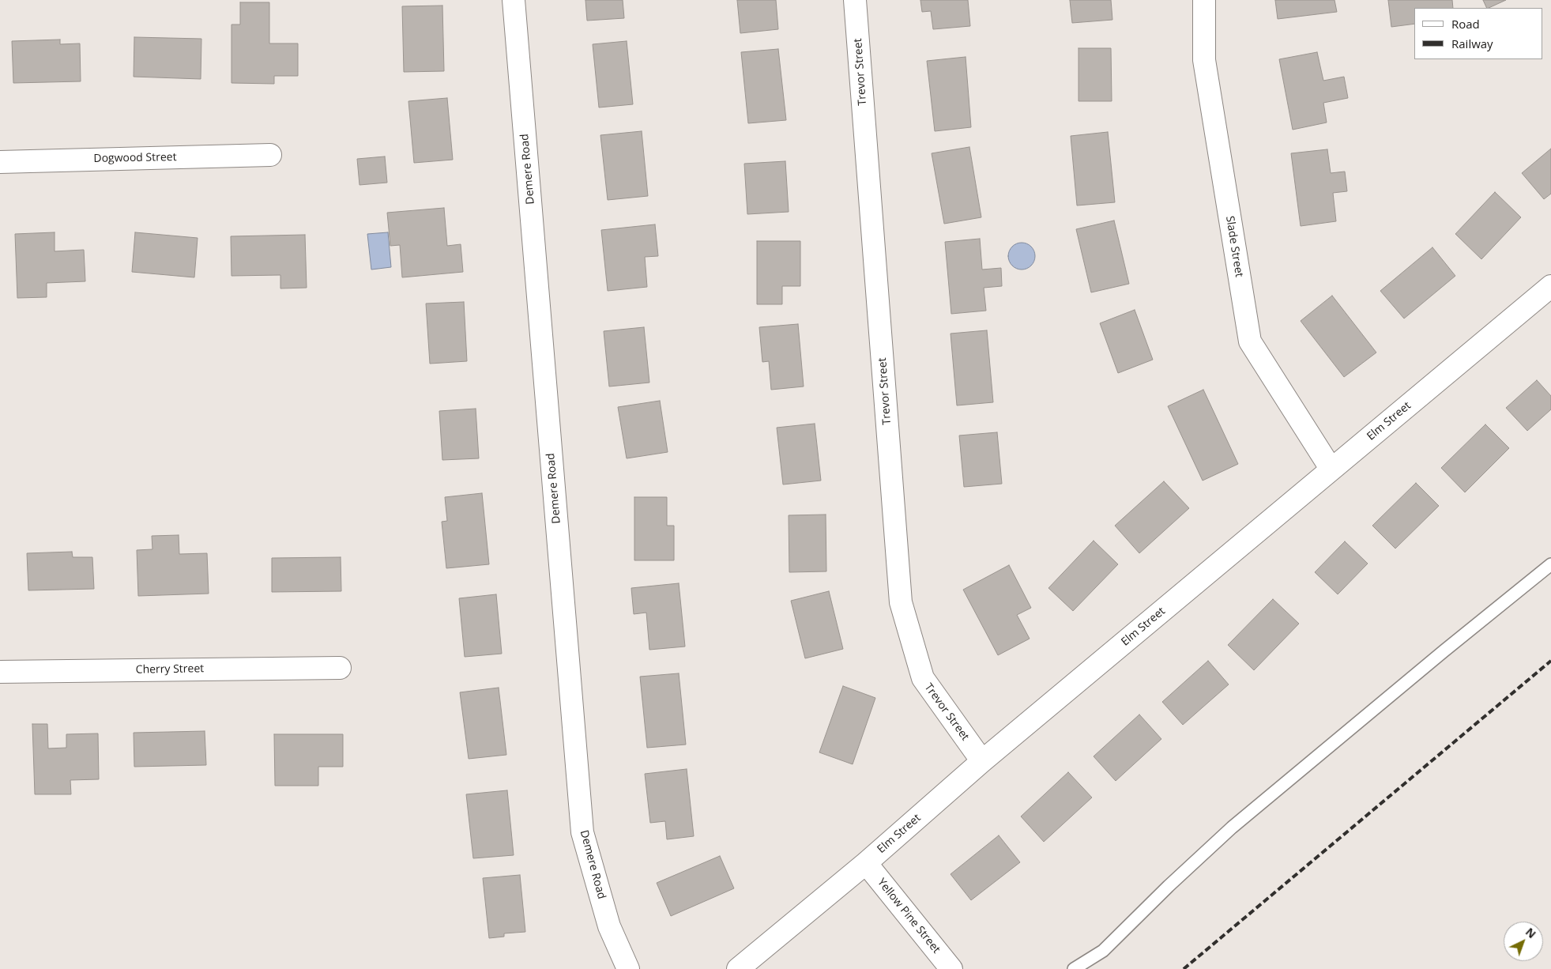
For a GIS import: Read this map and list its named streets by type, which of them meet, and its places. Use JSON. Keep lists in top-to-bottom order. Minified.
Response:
{"streets":{"street":["Trevor Street","Dogwood Street","Demere Road","Slade Street","Elm Street","Cherry Street","Yellow Pine Street"]},"crossings":[["Trevor Street","Elm Street"],["Slade Street","Elm Street"],["Elm Street","Yellow Pine Street"]],"legend":["Road","Railway"],"north":"top right"}
